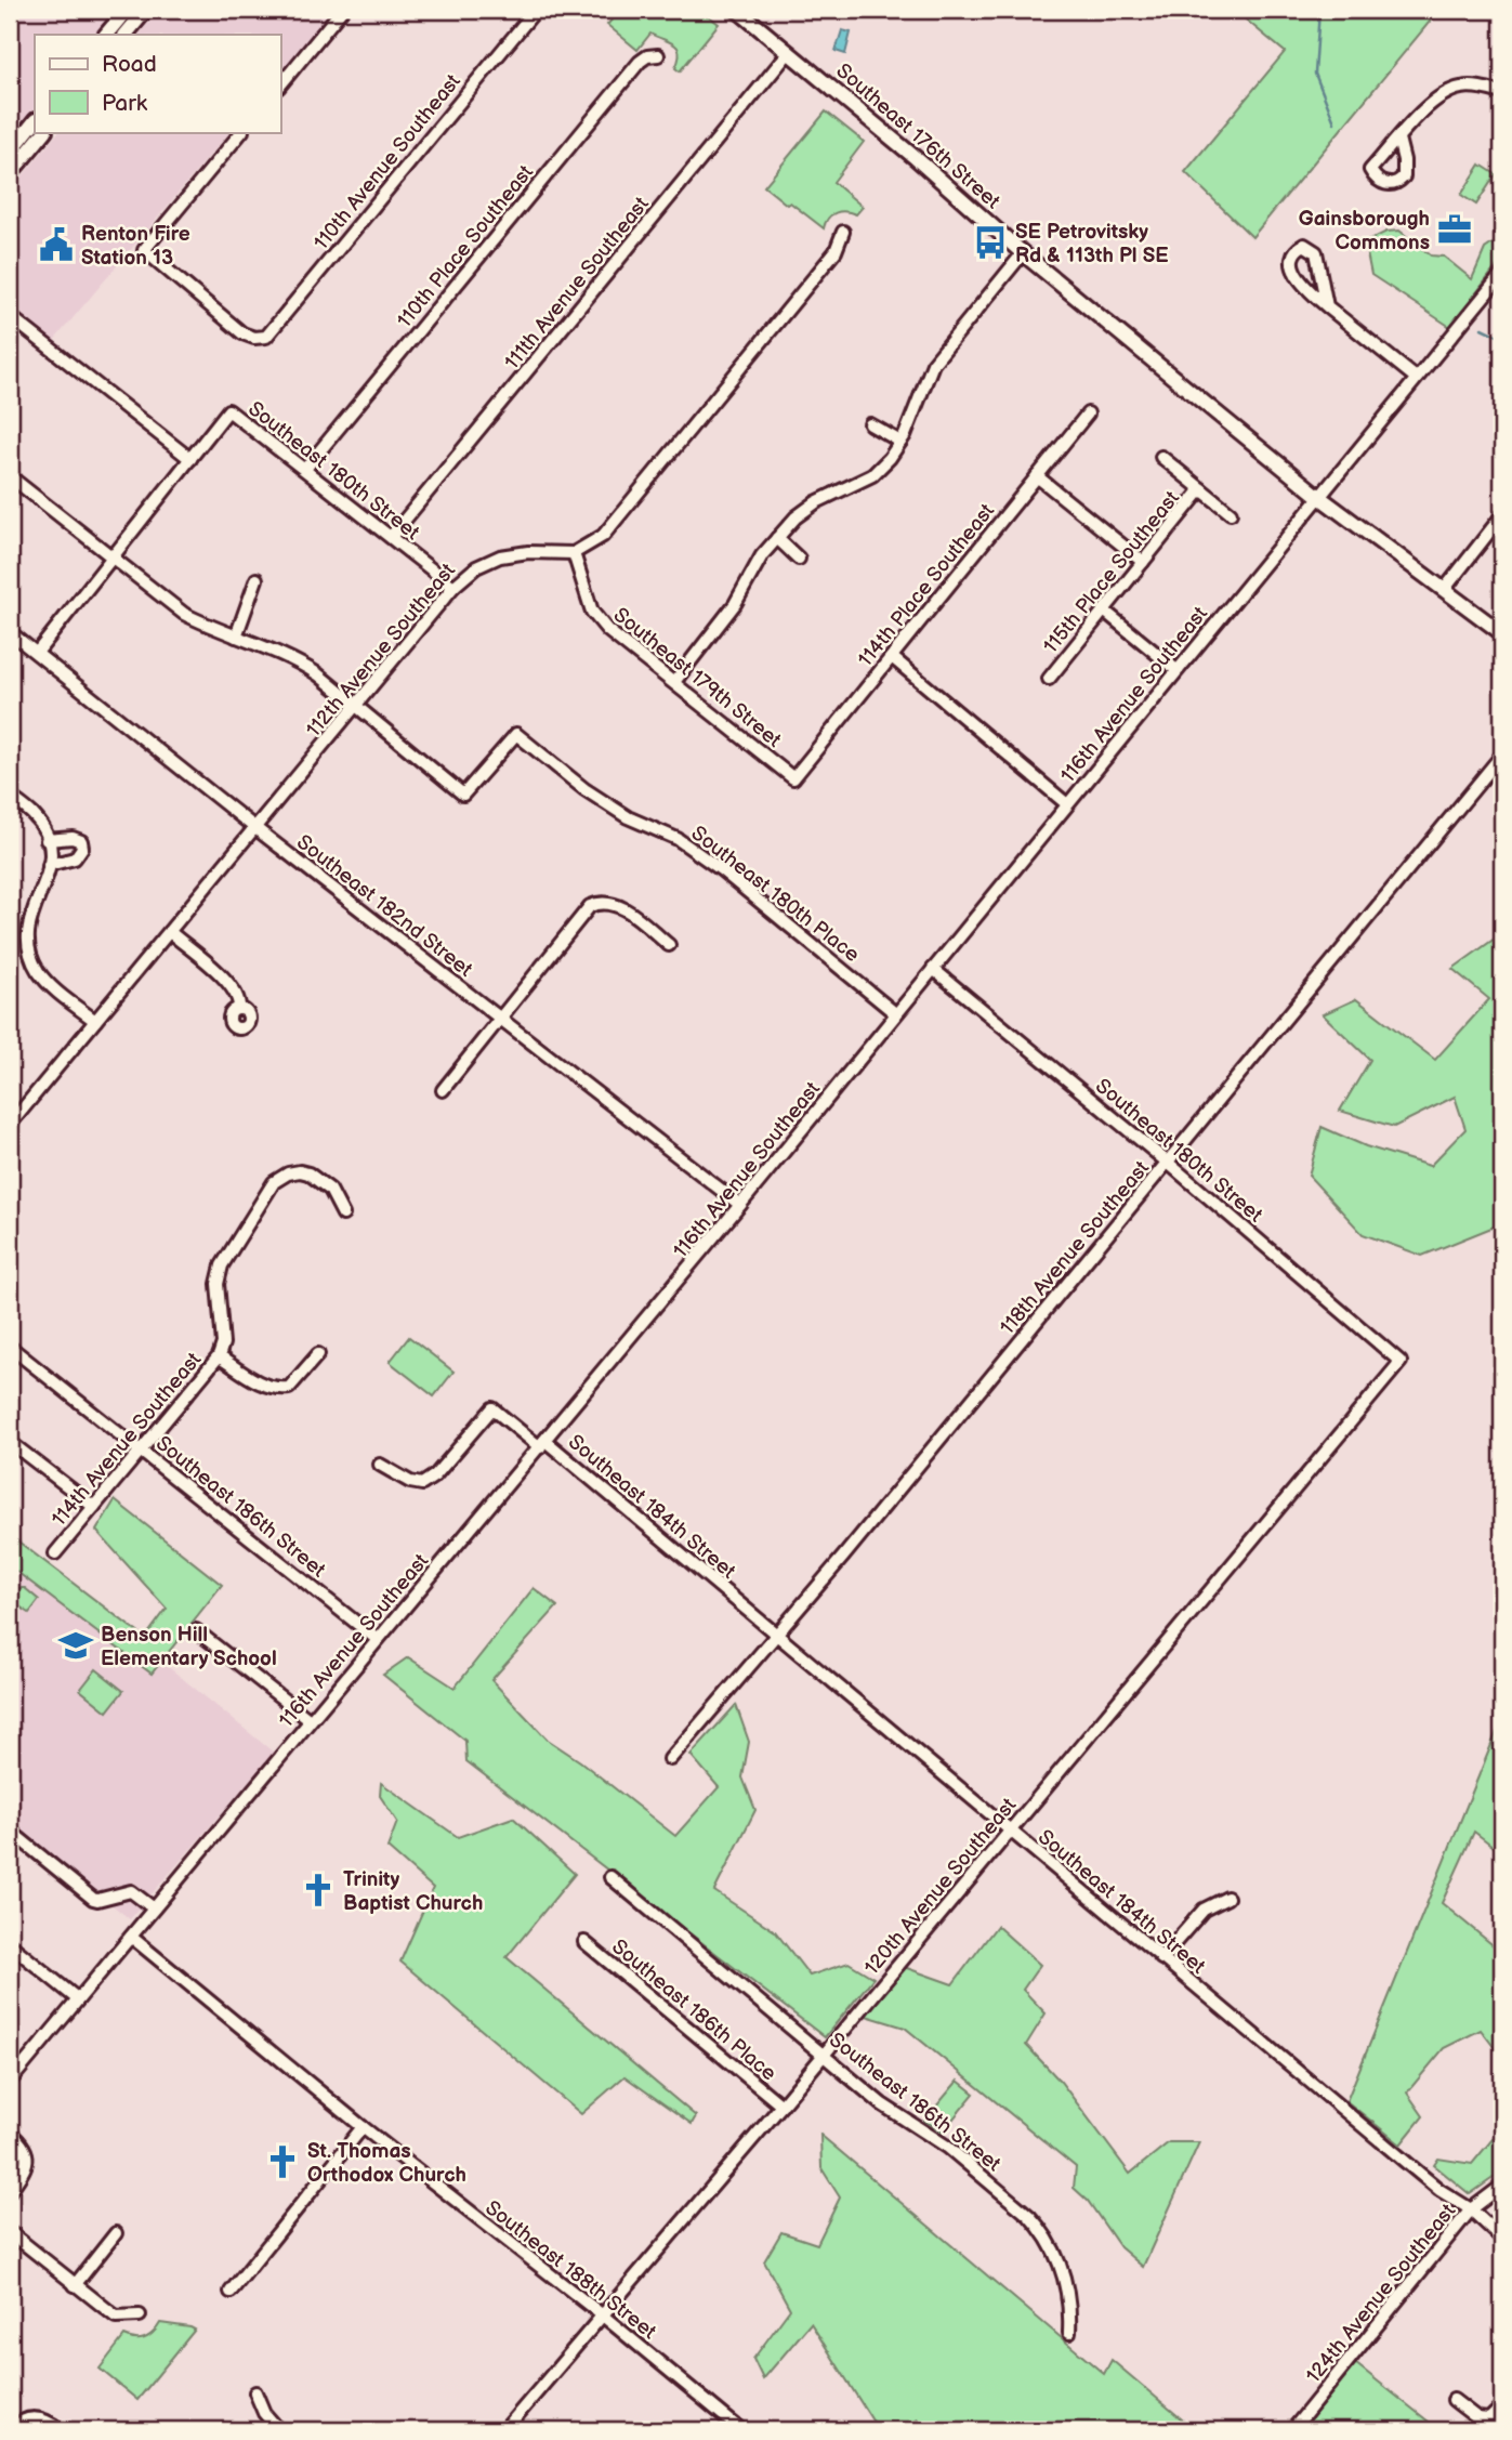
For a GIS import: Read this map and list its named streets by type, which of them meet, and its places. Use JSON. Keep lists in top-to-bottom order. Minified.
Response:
{"streets":{"main road":["Southeast 176th Street"],"street":["110th Avenue Southeast","110th Place Southeast","111th Avenue Southeast","Southeast 180th Street","115th Place Southeast","114th Place Southeast","112th Avenue Southeast","Southeast 179th Street","116th Avenue Southeast","Southeast 180th Place","Southeast 182nd Street","118th Avenue Southeast","114th Avenue Southeast","Southeast 186th Street","Southeast 184th Street","120th Avenue Southeast","Southeast 186th Place","Southeast 188th Street","124th Avenue Southeast"]},"crossings":[["Southeast 176th Street","111th Avenue Southeast"],["Southeast 176th Street","116th Avenue Southeast"],["110th Place Southeast","Southeast 180th Street"],["111th Avenue Southeast","Southeast 180th Street"],["Southeast 180th Street","112th Avenue Southeast"],["Southeast 180th Street","116th Avenue Southeast"],["Southeast 180th Street","118th Avenue Southeast"],["Southeast 180th Street","120th Avenue Southeast"],["114th Place Southeast","Southeast 179th Street"],["112th Avenue Southeast","Southeast 179th Street"],["112th Avenue Southeast","Southeast 180th Place"],["112th Avenue Southeast","Southeast 182nd Street"],["116th Avenue Southeast","Southeast 180th Place"],["116th Avenue Southeast","Southeast 182nd Street"],["116th Avenue Southeast","Southeast 186th Street"],["116th Avenue Southeast","Southeast 184th Street"],["116th Avenue Southeast","Southeast 188th Street"],["118th Avenue Southeast","Southeast 184th Street"],["114th Avenue Southeast","Southeast 186th Street"],["Southeast 186th Street","120th Avenue Southeast"],["Southeast 184th Street","120th Avenue Southeast"],["Southeast 184th Street","124th Avenue Southeast"],["120th Avenue Southeast","Southeast 186th Place"],["120th Avenue Southeast","Southeast 188th Street"]],"places":{"office":["Gainsborough Commons"],"bus stop":["SE Petrovitsky Rd & 113th Pl SE"],"public building":["Renton Fire Station 13"],"school or university":["Benson Hill Elementary School"],"church":["Trinity Baptist Church","St. Thomas Orthodox Church"]},"legend":["Road","Park"]}
